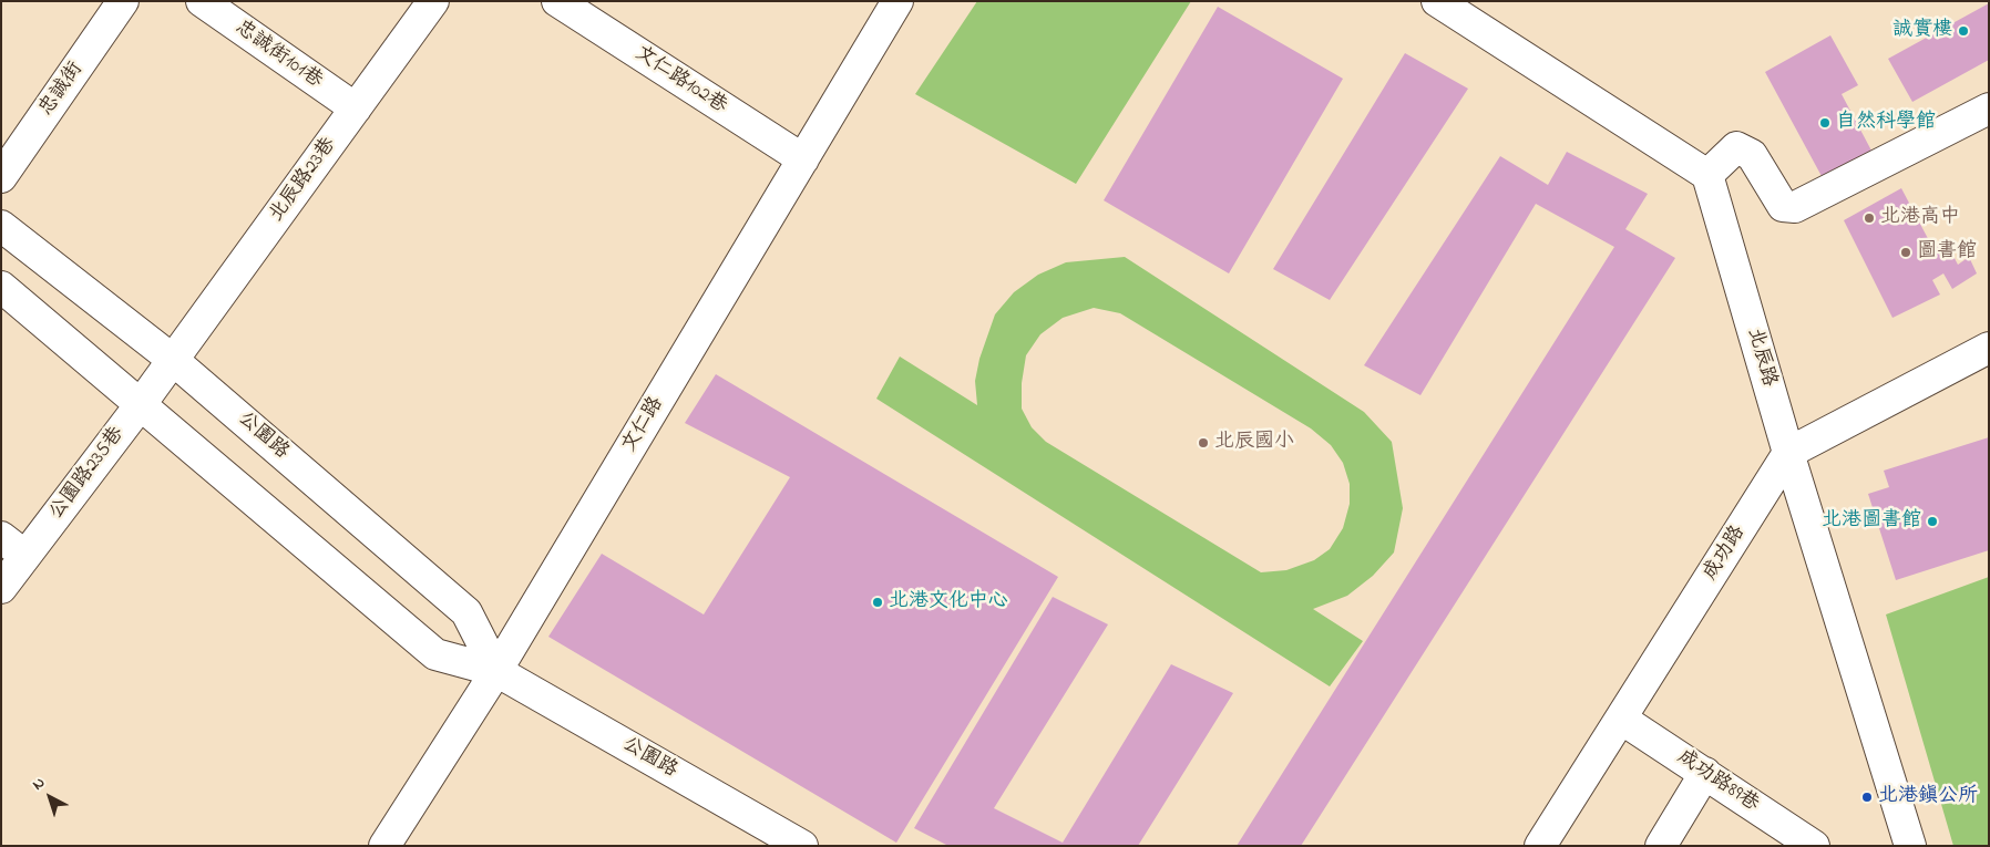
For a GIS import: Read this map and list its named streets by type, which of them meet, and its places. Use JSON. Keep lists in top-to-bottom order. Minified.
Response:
{"streets":{"street":["忠誠街101巷","文仁路102巷","忠誠街","北辰路23巷","北辰路","文仁路","公園路","公園路235巷","成功路","成功路89巷"]},"crossings":[["忠誠街101巷","北辰路23巷"],["文仁路102巷","文仁路"],["北辰路23巷","公園路"],["北辰路23巷","公園路235巷"],["北辰路","成功路"],["文仁路","公園路"],["公園路","公園路235巷"],["成功路","成功路89巷"]],"places":["誠實樓","自然科學館","北港高中","圖書館","北辰國小","北港圖書館","北港文化中心","北港鎮公所"],"north":"top left"}
